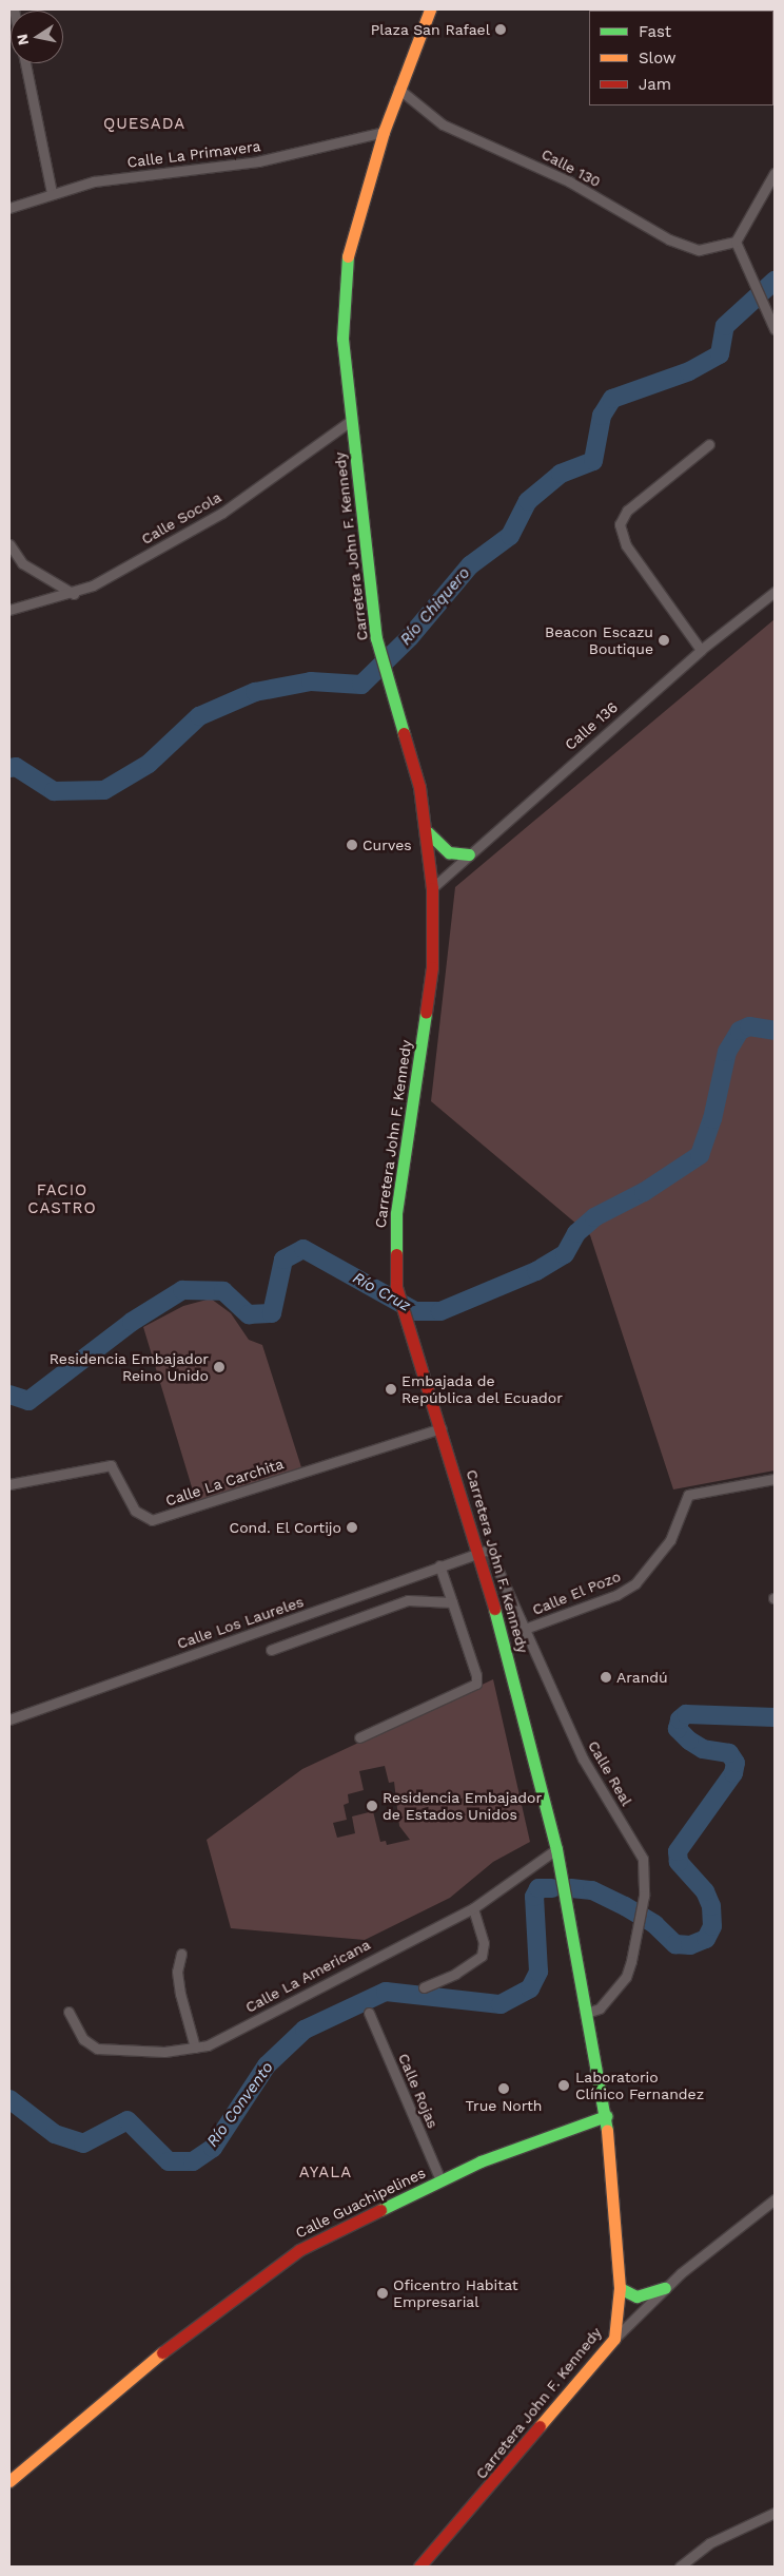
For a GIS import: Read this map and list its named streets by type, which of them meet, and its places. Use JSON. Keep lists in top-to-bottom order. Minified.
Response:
{"streets":{"main road":["Carretera John F. Kennedy","Calle Guachipelines"],"street":["Calle La Primavera","Calle 130","Calle Socola","Calle 136","Calle La Carchita","Calle El Pozo","Calle Los Laureles","Calle Real","Calle La Americana","Calle Rojas"]},"crossings":[["Calle La Primavera","Carretera John F. Kennedy"],["Calle 130","Carretera John F. Kennedy"],["Calle Socola","Carretera John F. Kennedy"],["Carretera John F. Kennedy","Calle 136"],["Carretera John F. Kennedy","Calle La Carchita"],["Carretera John F. Kennedy","Calle Los Laureles"],["Carretera John F. Kennedy","Calle Real"],["Carretera John F. Kennedy","Calle La Americana"],["Carretera John F. Kennedy","Calle Guachipelines"],["Calle El Pozo","Calle Real"],["Calle Los Laureles","Calle Real"],["Calle Rojas","Calle Guachipelines"]],"districts":["QUESADA","FACIO CASTRO","AYALA"],"water":["Río Chiquero","Río Cruz","Río Convento"],"places":["Plaza San Rafael","Beacon Escazu Boutique","Curves","Residencia Embajador Reino Unido","Embajada de República del Ecuador","Cond. El Cortijo","Arandú","Residencia Embajador de Estados Unidos","Laboratorio Clínico Fernandez","True North","Oficentro Habitat Empresarial"],"legend":["Fast","Slow","Jam"],"north":"left"}
